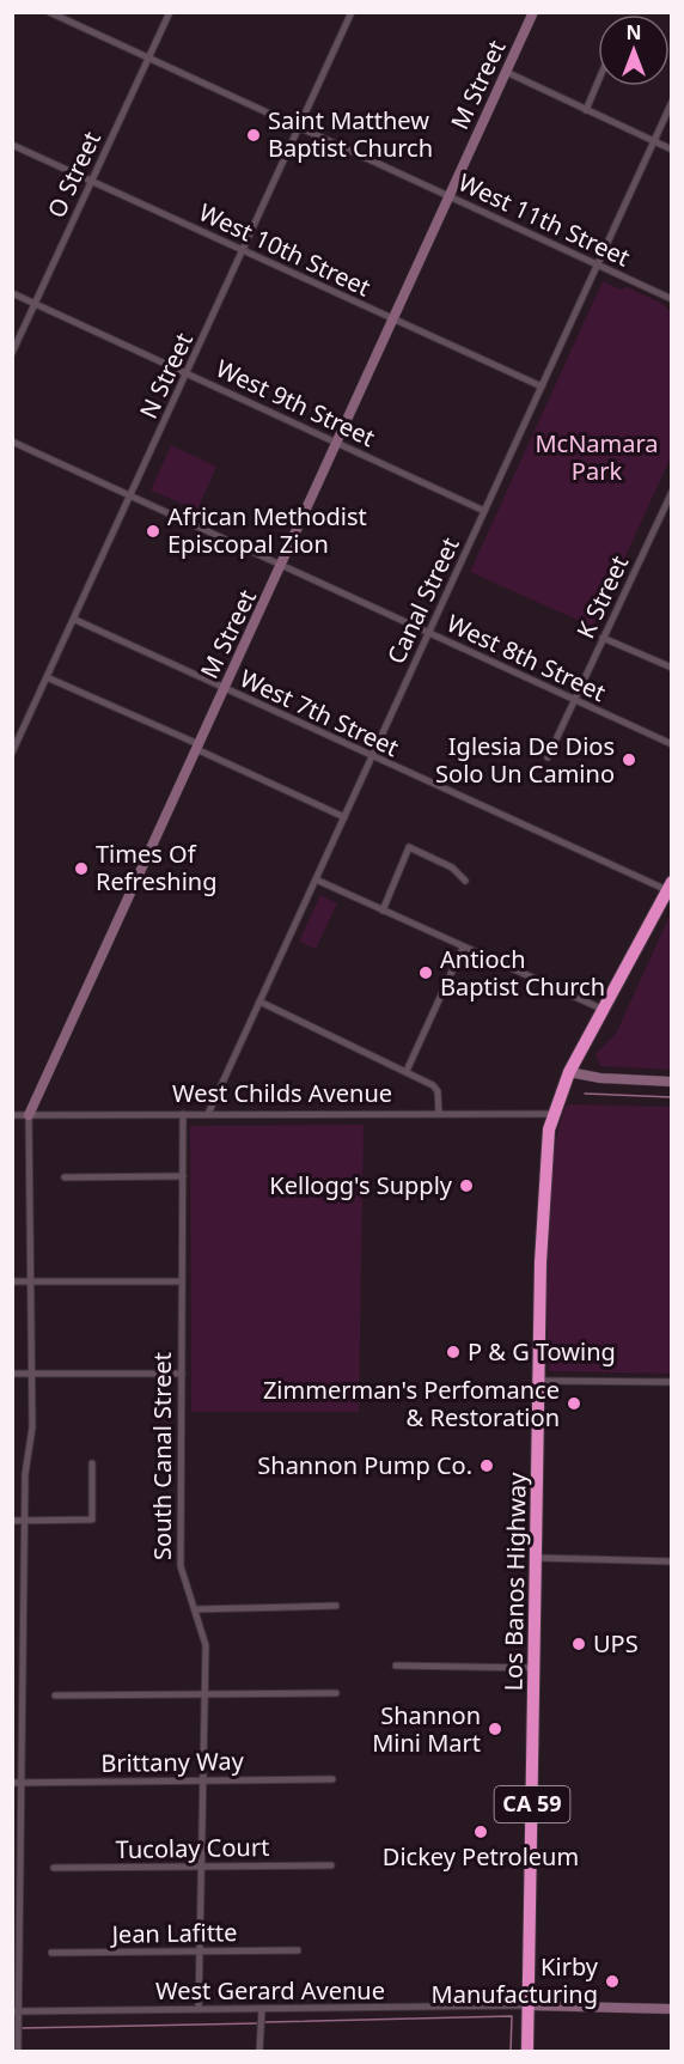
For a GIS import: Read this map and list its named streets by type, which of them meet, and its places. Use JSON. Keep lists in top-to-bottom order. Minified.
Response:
{"streets":{"highway":["Los Banos Highway","CA 59"],"street":["M Street","O Street","West 11th Street","West 10th Street","N Street","West 9th Street","K Street","Canal Street","West 8th Street","West 7th Street","West Childs Avenue","South Canal Street","Brittany Way","Tucolay Court","Jean Lafitte","West Gerard Avenue"]},"crossings":[["M Street","West 11th Street"],["M Street","West 10th Street"],["M Street","West 9th Street"],["M Street","West 8th Street"],["M Street","West 7th Street"],["M Street","West Childs Avenue"],["O Street","West 11th Street"],["O Street","West 10th Street"],["O Street","West 9th Street"],["West 11th Street","N Street"],["West 11th Street","Canal Street"],["West 10th Street","N Street"],["West 10th Street","Canal Street"],["N Street","West 9th Street"],["N Street","West 8th Street"],["N Street","West 7th Street"],["West 9th Street","Canal Street"],["K Street","West 8th Street"],["Canal Street","West 8th Street"],["Canal Street","West 7th Street"],["Canal Street","West Childs Avenue"],["West 7th Street","CA 59"],["West Childs Avenue","South Canal Street"],["West Childs Avenue","Los Banos Highway"],["West Childs Avenue","CA 59"],["South Canal Street","Brittany Way"],["South Canal Street","Tucolay Court"],["South Canal Street","Jean Lafitte"],["South Canal Street","West Gerard Avenue"],["Los Banos Highway","CA 59"],["Los Banos Highway","West Gerard Avenue"]],"parks":["McNamara Park"],"places":["Saint Matthew Baptist Church","African Methodist Episcopal Zion","Iglesia De Dios Solo Un Camino","Times Of Refreshing","Antioch Baptist Church","Kellogg's Supply","P & G Towing","Zimmerman's Perfomance & Restoration","Shannon Pump Co.","UPS","Shannon Mini Mart","Dickey Petroleum","Kirby Manufacturing"],"north":"top"}
